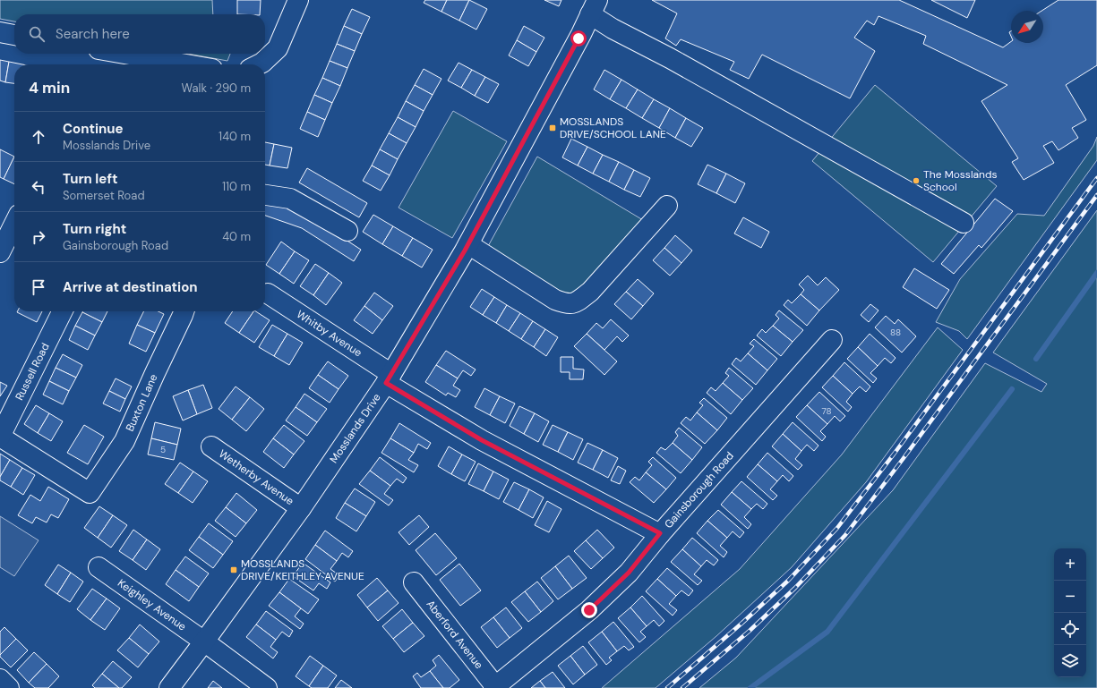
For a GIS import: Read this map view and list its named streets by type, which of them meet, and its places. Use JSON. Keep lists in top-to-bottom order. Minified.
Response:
{"streets":{"street":["Whitby Avenue","Russell Road","Buxton Lane","Mosslands Drive","Wetherby Avenue","Gainsborough Road","Keighley Avenue","Aberford Avenue"]},"crossings":[["Whitby Avenue","Mosslands Drive"],["Whitby Avenue","Gainsborough Road"],["Russell Road","Buxton Lane"],["Mosslands Drive","Wetherby Avenue"],["Mosslands Drive","Keighley Avenue"],["Gainsborough Road","Aberford Avenue"]],"places":{"transit":["MOSSLANDS DRIVE/SCHOOL LANE","MOSSLANDS DRIVE/KEITHLEY AVENUE"],"other":["The Mosslands School"]},"house_numbers":["88","78","5"],"north":"bottom left","page":{"search":"Search here","heading":["4 min","Walk · 290 m"],"list":[["Continue","Mosslands Drive","140 m"],["Turn left","Somerset Road","110 m"],["Turn right","Gainsborough Road","40 m"],"Arrive at destination"],"map_buttons":["+","−"]}}
